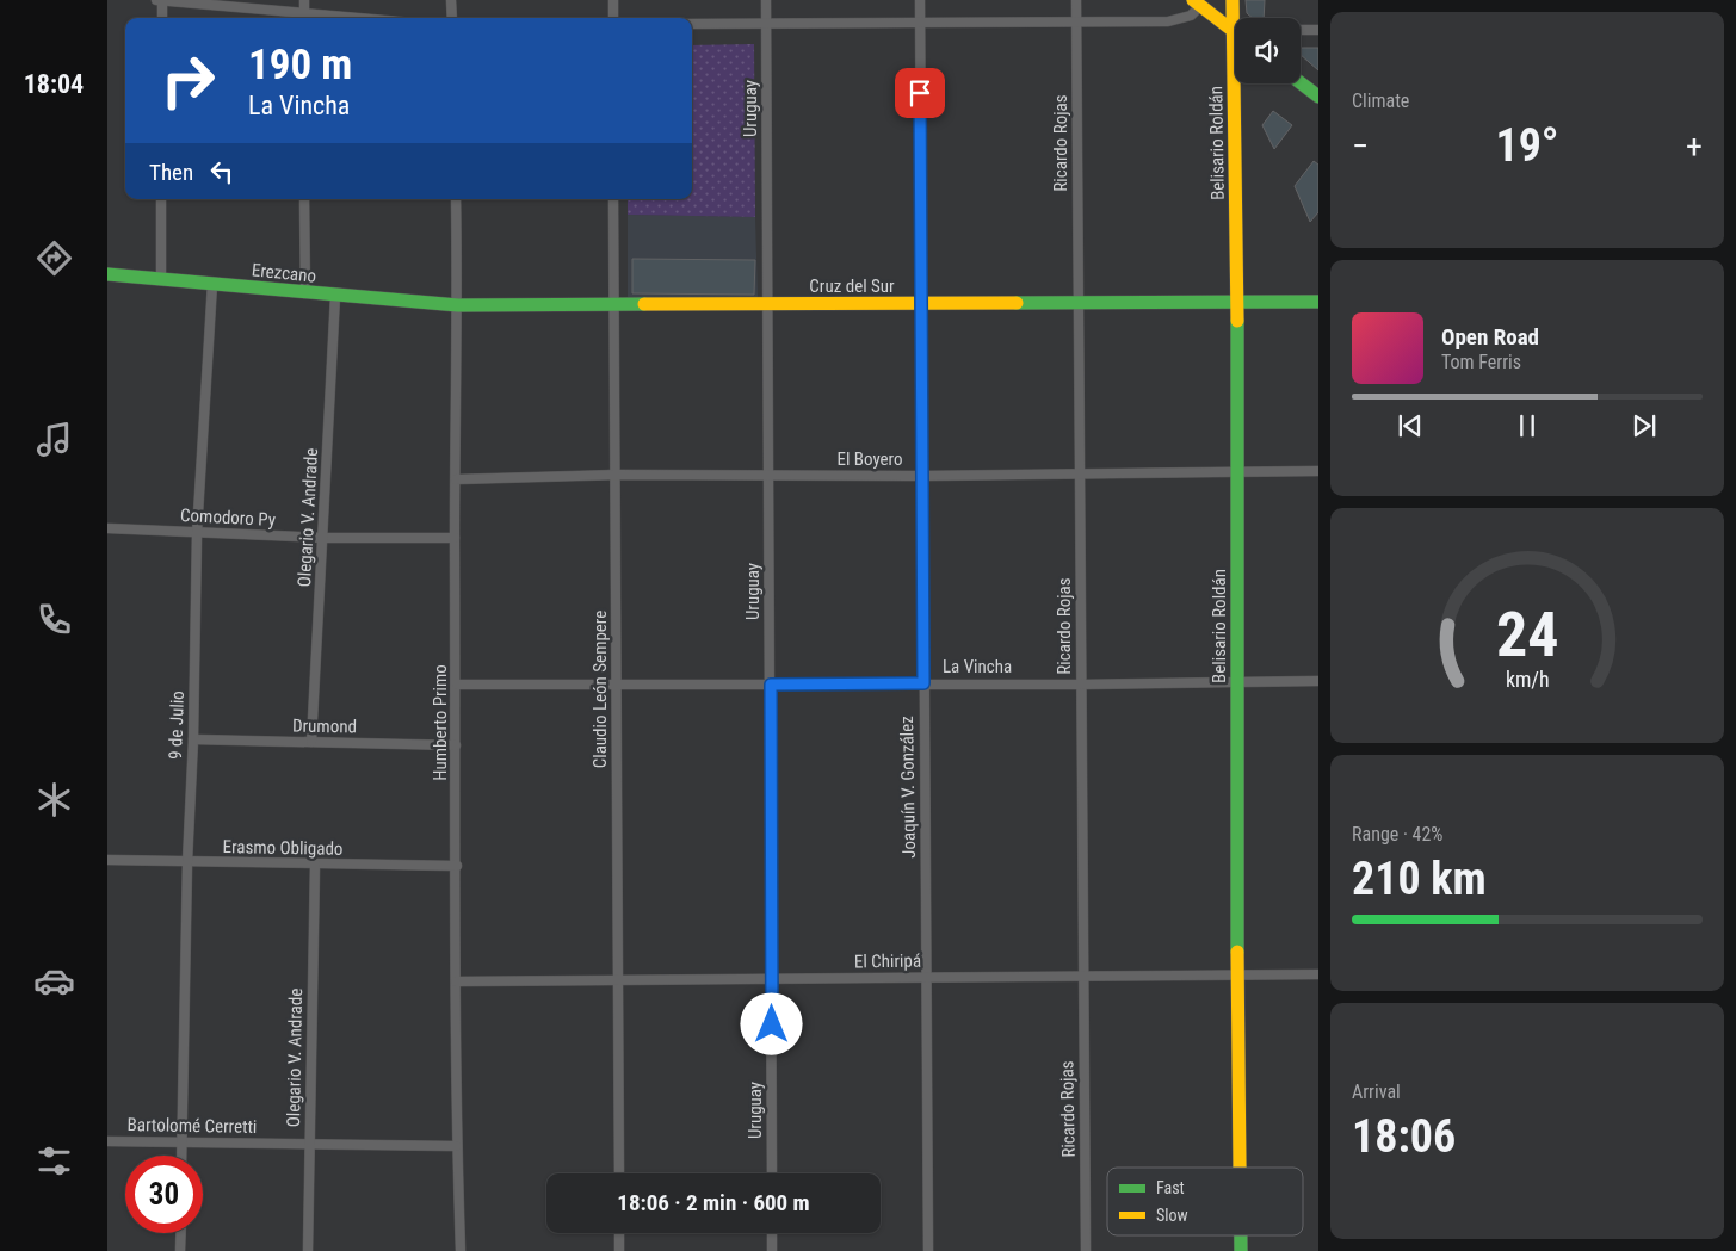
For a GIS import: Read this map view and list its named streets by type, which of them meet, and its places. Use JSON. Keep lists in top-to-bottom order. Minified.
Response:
{"streets":{"street":["Uruguay","Ricardo Rojas","Belisario Roldán","Erezcano","Cruz del Sur","El Boyero","Comodoro Py","Olegario V. Andrade","La Vincha","Claudio León Sempere","Humberto Primo","9 de Julio","Drumond","Joaquín V. González","Erasmo Obligado","El Chiripá","Bartolomé Cerretti"]},"crossings":[["Uruguay","Cruz del Sur"],["Uruguay","El Boyero"],["Uruguay","La Vincha"],["Uruguay","El Chiripá"],["Ricardo Rojas","Cruz del Sur"],["Ricardo Rojas","El Boyero"],["Ricardo Rojas","La Vincha"],["Ricardo Rojas","El Chiripá"],["Belisario Roldán","Cruz del Sur"],["Belisario Roldán","El Boyero"],["Belisario Roldán","La Vincha"],["Belisario Roldán","El Chiripá"],["Erezcano","Cruz del Sur"],["Erezcano","Olegario V. Andrade"],["Erezcano","Humberto Primo"],["Erezcano","9 de Julio"],["Cruz del Sur","Claudio León Sempere"],["Cruz del Sur","Humberto Primo"],["Cruz del Sur","Joaquín V. González"],["El Boyero","Claudio León Sempere"],["El Boyero","Humberto Primo"],["El Boyero","Joaquín V. González"],["Comodoro Py","Olegario V. Andrade"],["Comodoro Py","Humberto Primo"],["Comodoro Py","9 de Julio"],["Olegario V. Andrade","Drumond"],["Olegario V. Andrade","Erasmo Obligado"],["Olegario V. Andrade","Bartolomé Cerretti"],["La Vincha","Claudio León Sempere"],["La Vincha","Humberto Primo"],["La Vincha","Joaquín V. González"],["Claudio León Sempere","El Chiripá"],["Humberto Primo","Drumond"],["Humberto Primo","Erasmo Obligado"],["Humberto Primo","El Chiripá"],["Humberto Primo","Bartolomé Cerretti"],["9 de Julio","Drumond"],["9 de Julio","Erasmo Obligado"],["9 de Julio","Bartolomé Cerretti"],["Joaquín V. González","El Chiripá"]],"legend":["Fast","Slow"],"page":{"tabs":"18:04","tile":["Climate",["Range · 42%","210 km"],["Arrival","18:06"]],"turn":["190 m","La Vincha"],"heat":["−","19°","+"],"then":"Then","song":["Open Road","Tom Ferris"],"limit":"30","trip":"18:06 · 2 min · 600 m","gauge":["24","km/h"]}}
